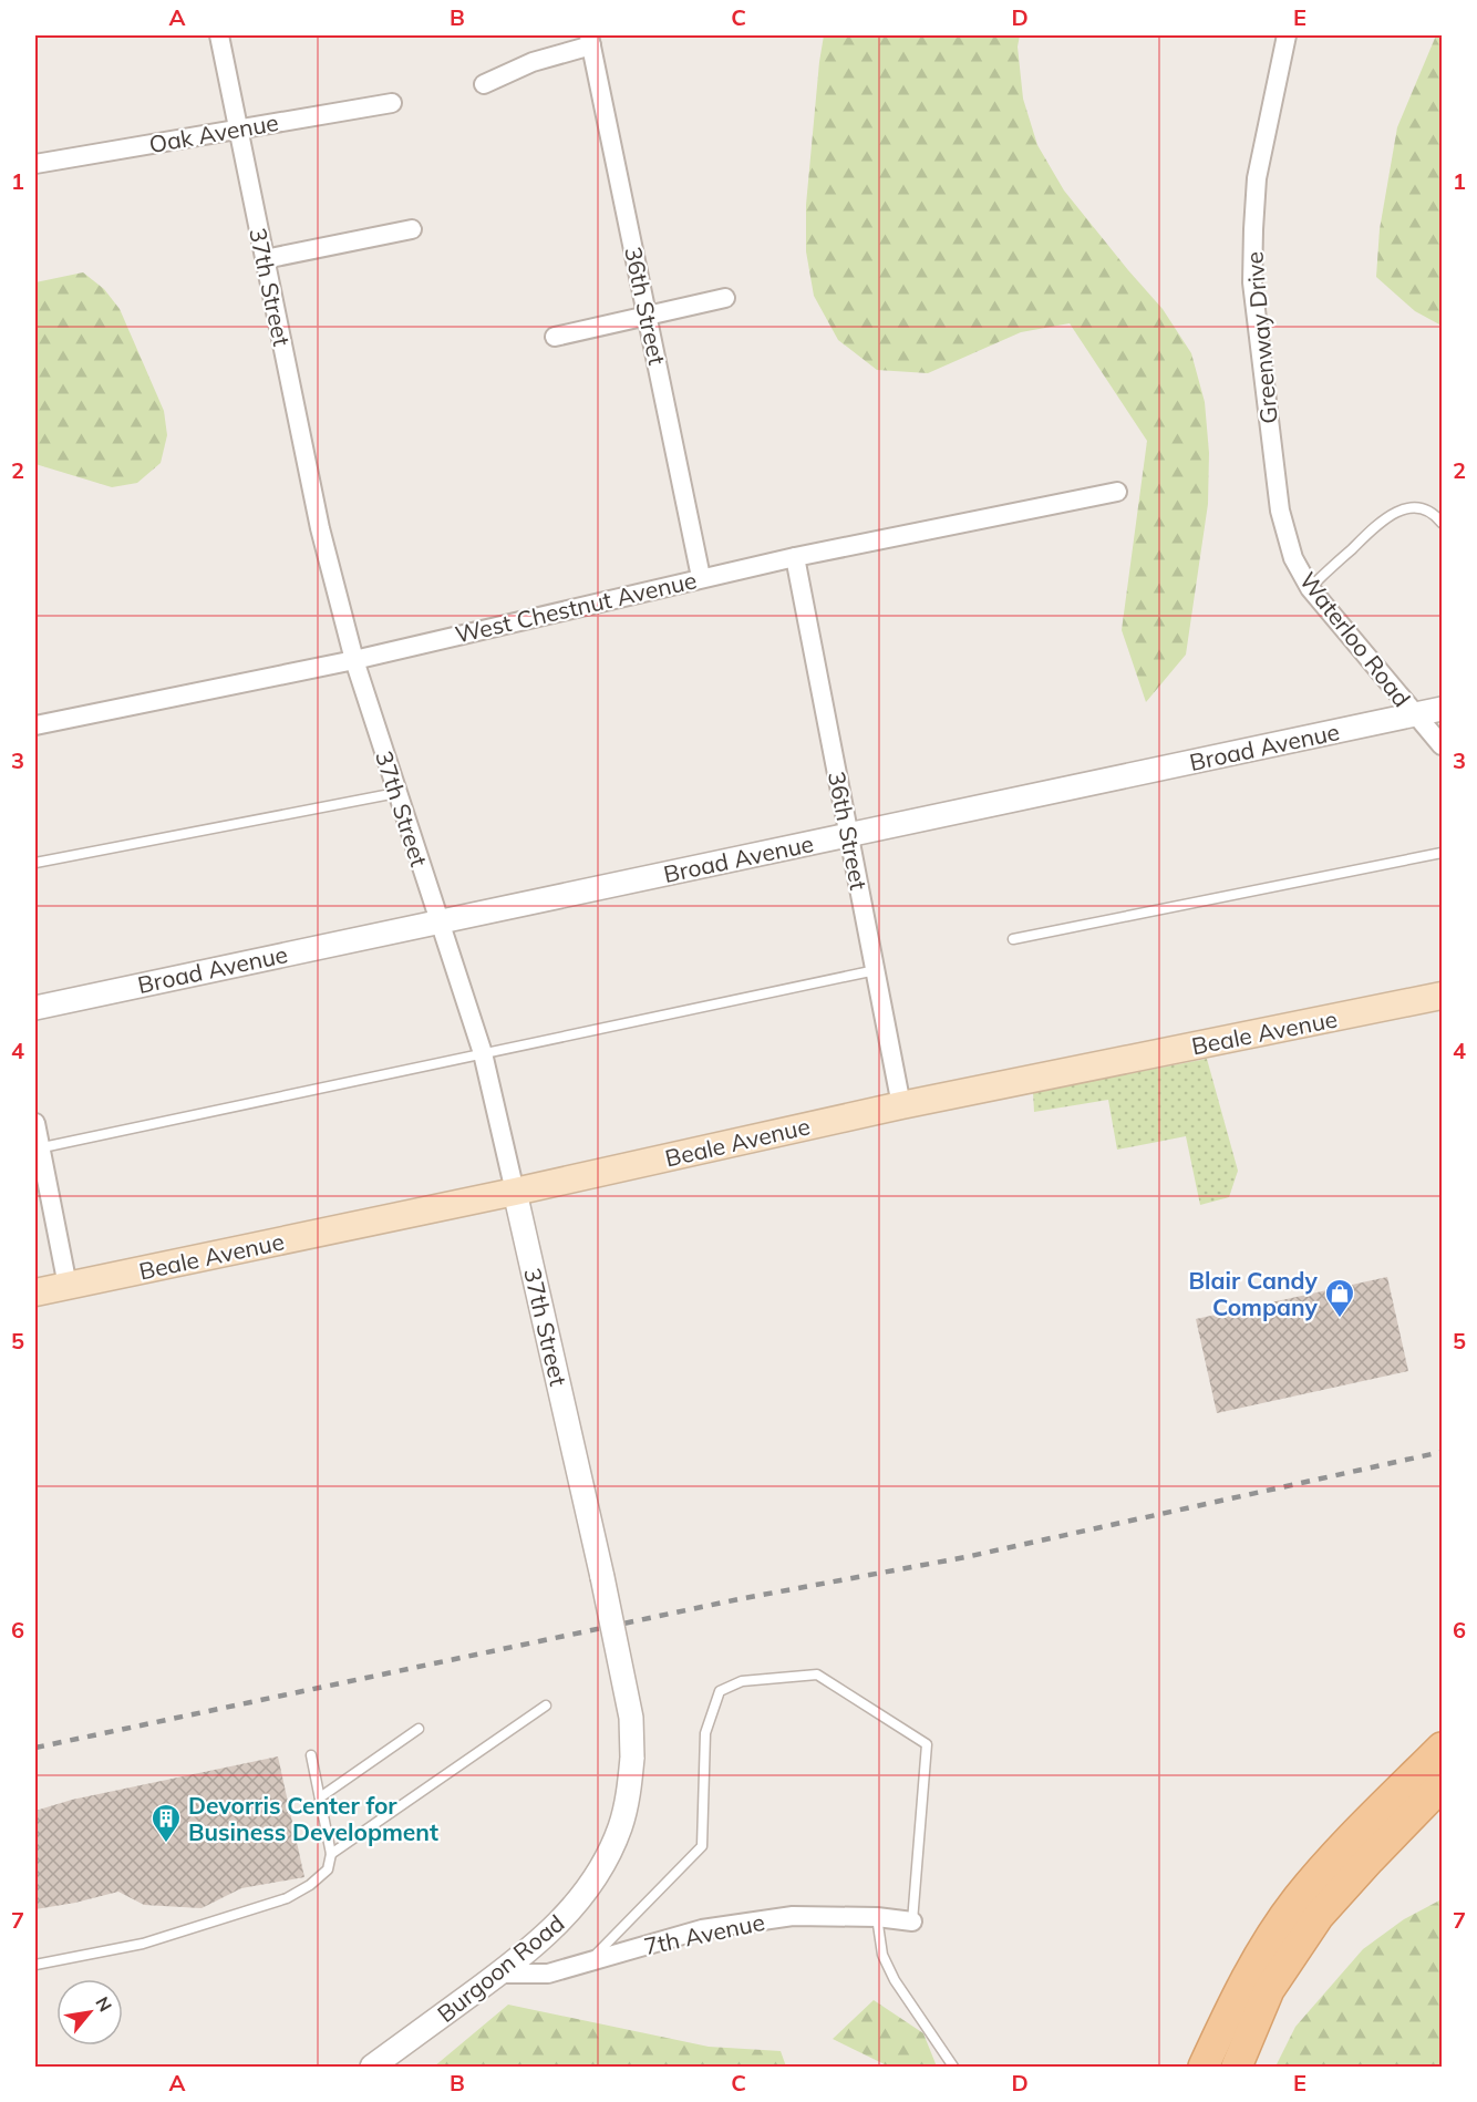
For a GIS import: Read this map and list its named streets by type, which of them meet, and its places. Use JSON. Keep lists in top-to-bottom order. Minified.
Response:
{"streets":{"main road":["Beale Avenue"],"street":["Oak Avenue","37th Street","36th Street","Greenway Drive","West Chestnut Avenue","Waterloo Road","Broad Avenue","7th Avenue","Burgoon Road"]},"crossings":[["Oak Avenue","37th Street"],["37th Street","West Chestnut Avenue"],["37th Street","Broad Avenue"],["37th Street","Beale Avenue"],["37th Street","Burgoon Road"],["36th Street","West Chestnut Avenue"],["36th Street","Broad Avenue"],["36th Street","Beale Avenue"],["Greenway Drive","Waterloo Road"],["Waterloo Road","Broad Avenue"],["7th Avenue","Burgoon Road"]],"places":{"shop":["Blair Candy Company"],"building":["Devorris Center for Business Development"]},"north":"top right","grid":{"columns":["A","B","C","D","E"],"rows":["1","2","3","4","5","6","7"]}}
